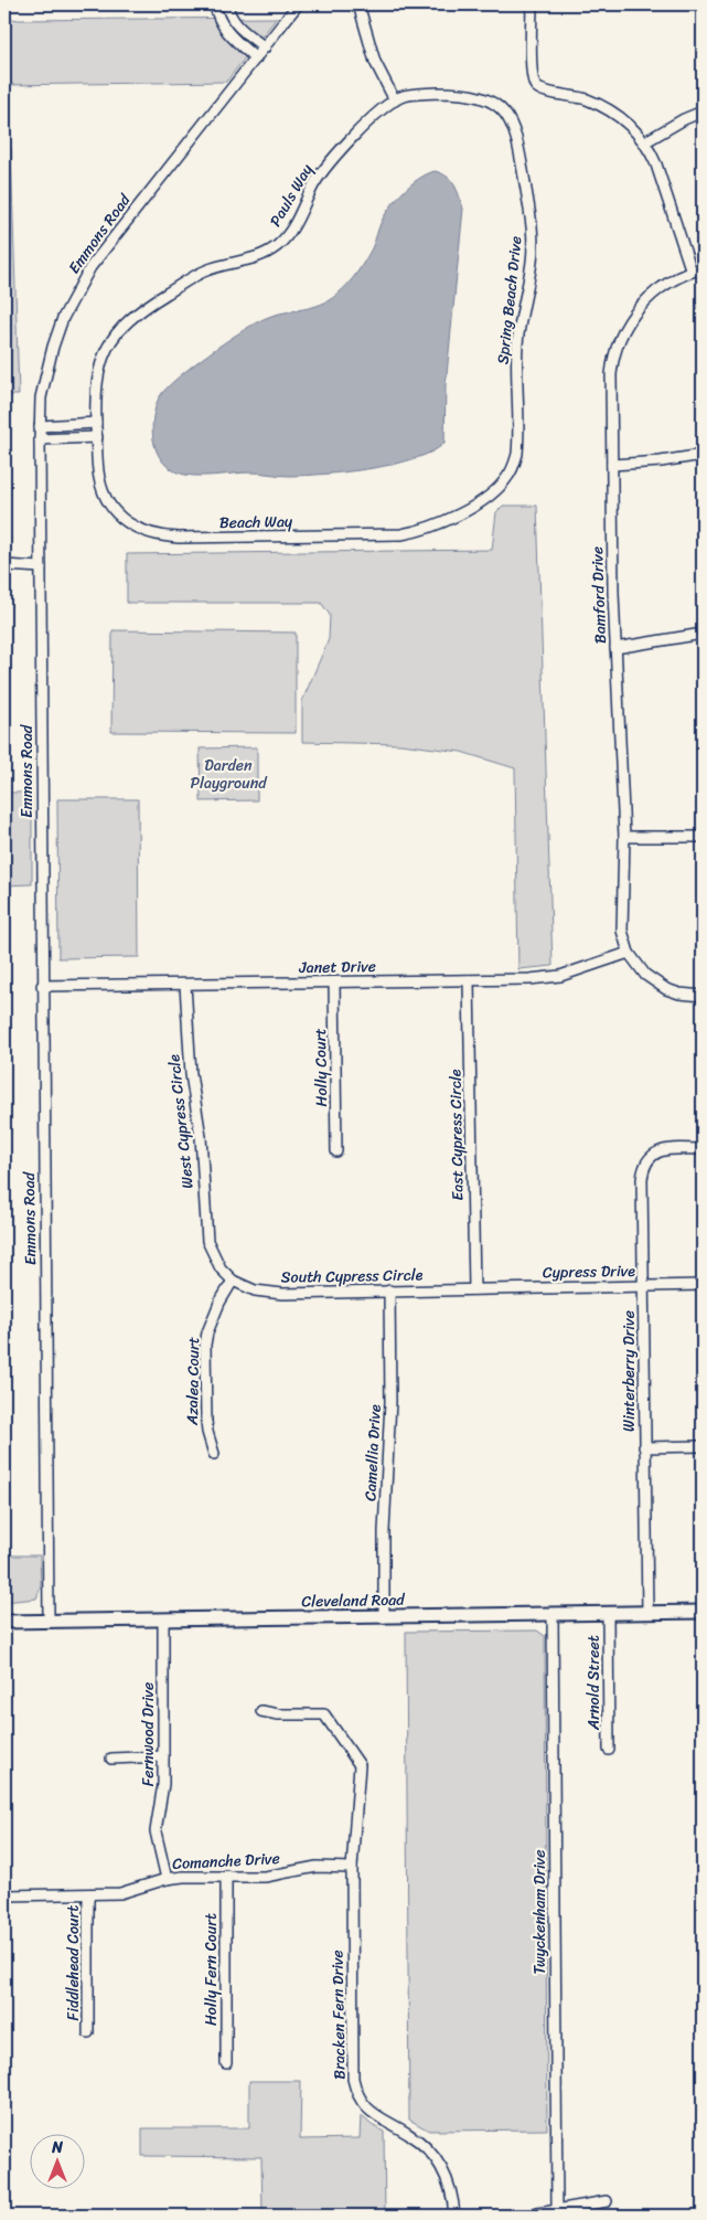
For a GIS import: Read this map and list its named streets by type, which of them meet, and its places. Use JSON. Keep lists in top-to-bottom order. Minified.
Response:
{"streets":{"main road":["Cleveland Road"],"street":["Pauls Way","Emmons Road","Spring Beach Drive","Beach Way","Bamford Drive","Janet Drive","Holly Court","West Cypress Circle","East Cypress Circle","Cypress Drive","South Cypress Circle","Winterberry Drive","Azalea Court","Camellia Drive","Arnold Street","Fernwood Drive","Comanche Drive","Twyckenham Drive","Fiddlehead Court","Holly Fern Court","Bracken Fern Drive"]},"crossings":[["Pauls Way","Spring Beach Drive"],["Pauls Way","Beach Way"],["Emmons Road","Janet Drive"],["Emmons Road","Cleveland Road"],["Spring Beach Drive","Beach Way"],["Bamford Drive","Janet Drive"],["Janet Drive","Holly Court"],["Janet Drive","West Cypress Circle"],["Janet Drive","East Cypress Circle"],["West Cypress Circle","South Cypress Circle"],["West Cypress Circle","Azalea Court"],["East Cypress Circle","Cypress Drive"],["East Cypress Circle","South Cypress Circle"],["Cypress Drive","South Cypress Circle"],["Cypress Drive","Winterberry Drive"],["South Cypress Circle","Azalea Court"],["South Cypress Circle","Camellia Drive"],["Winterberry Drive","Cleveland Road"],["Camellia Drive","Cleveland Road"],["Cleveland Road","Arnold Street"],["Cleveland Road","Fernwood Drive"],["Cleveland Road","Twyckenham Drive"],["Fernwood Drive","Comanche Drive"],["Comanche Drive","Fiddlehead Court"],["Comanche Drive","Holly Fern Court"],["Comanche Drive","Bracken Fern Drive"]],"parks":["Darden Playground"],"north":"top"}
